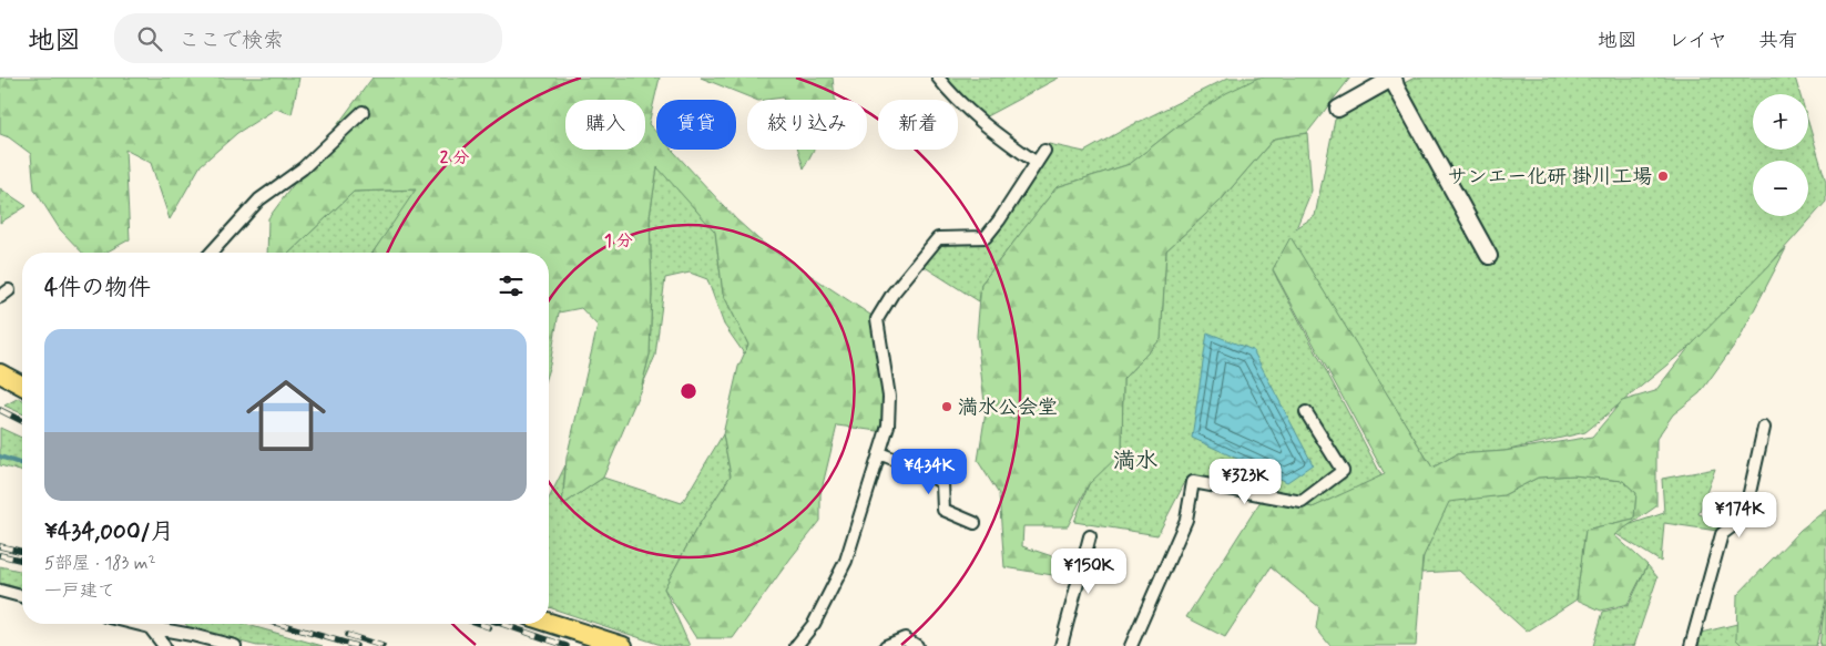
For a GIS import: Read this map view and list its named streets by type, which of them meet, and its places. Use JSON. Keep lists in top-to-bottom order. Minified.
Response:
{"districts":["満水"],"places":["サンエー化研 掛川工場","満水公会堂"],"page":{"header":"地図","search":"ここで検索","nav":["地図","レイヤ","共有"],"map_buttons":["+","−"],"chip":["購入","賃貸","絞り込み","新着"],"heading":"4件の物件","list":[{"name":"¥434,000/月","note":"5部屋 · 183 m² · 一戸建て"}],"price":["¥434K","¥323K","¥174K","¥150K"]},"rings":["2 分","1 分"]}
